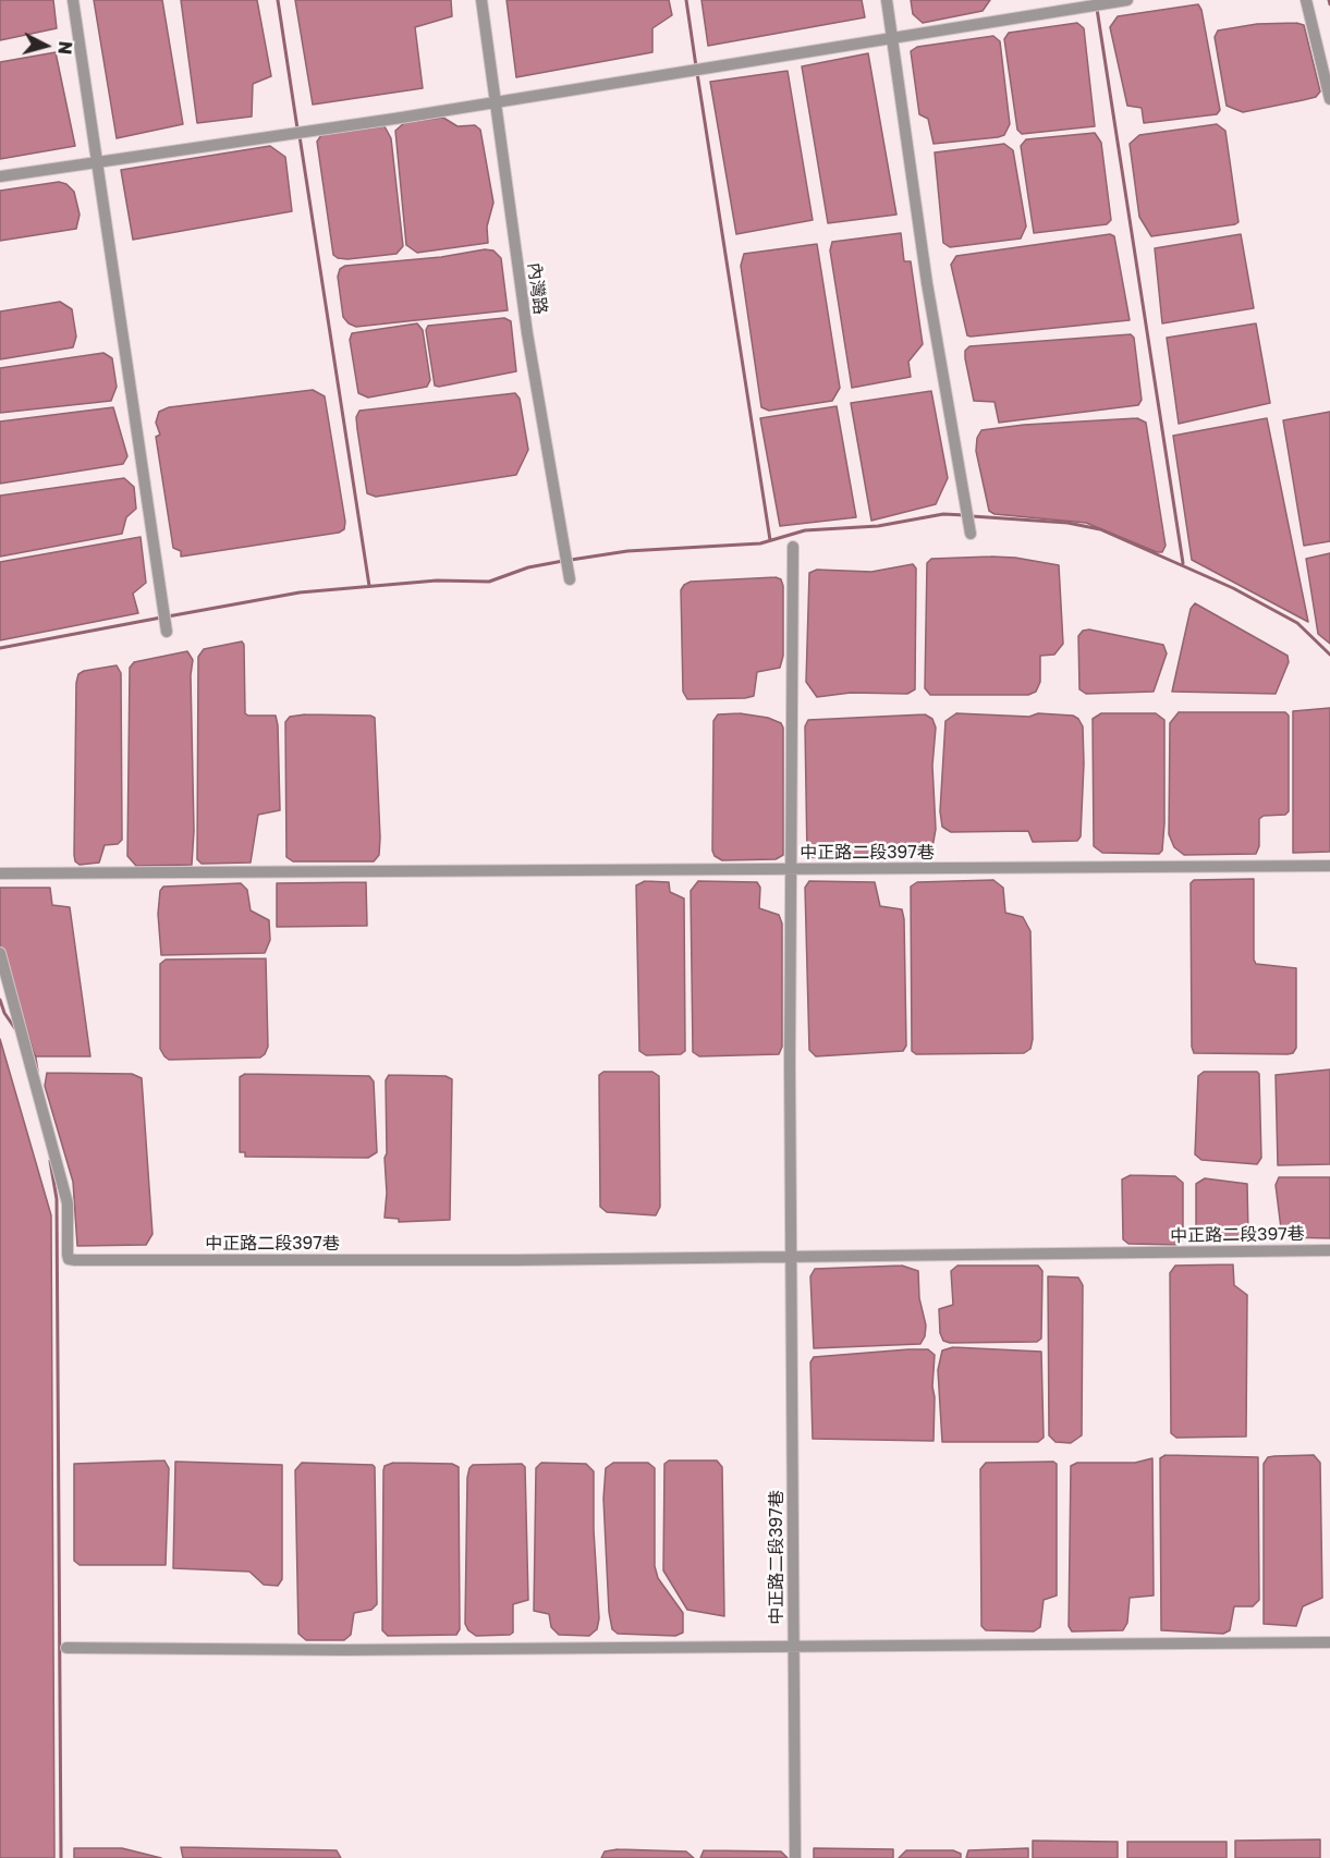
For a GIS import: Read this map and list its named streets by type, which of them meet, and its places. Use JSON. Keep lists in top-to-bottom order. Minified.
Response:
{"streets":{"street":["內灣路","中正路二段397巷"]},"north":"right"}
